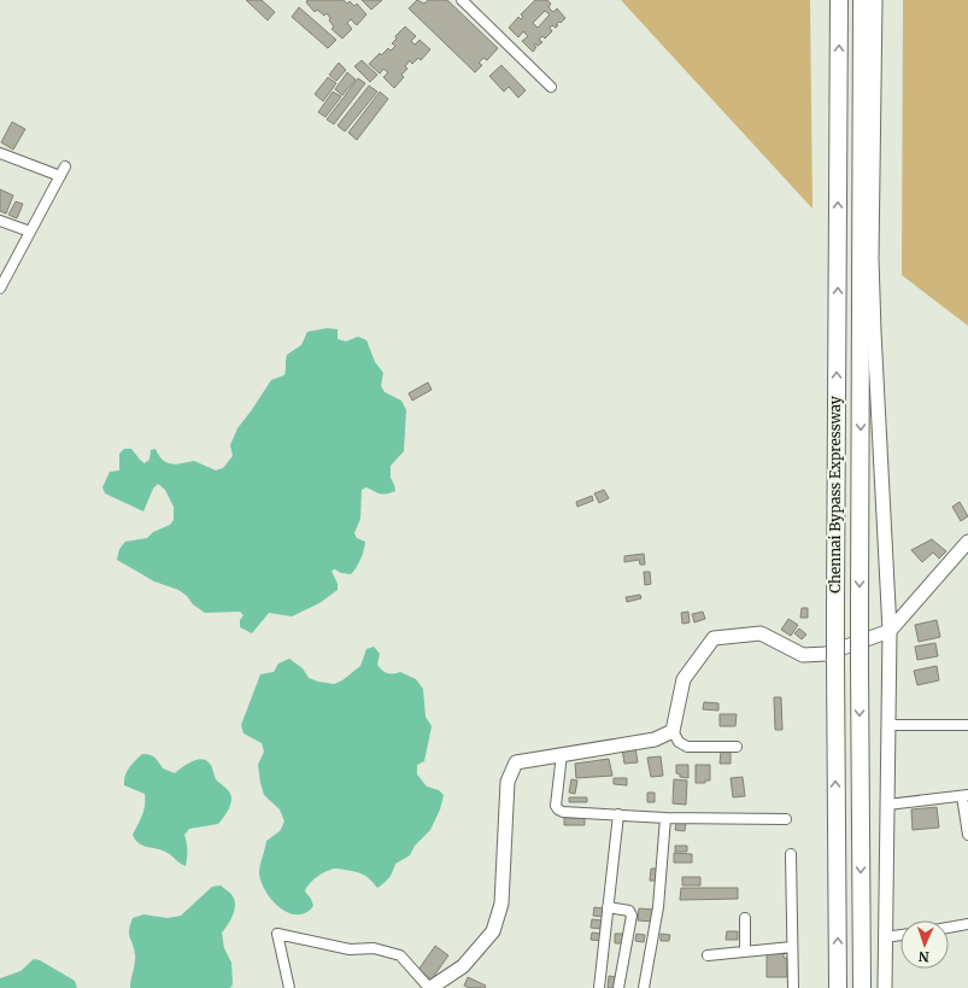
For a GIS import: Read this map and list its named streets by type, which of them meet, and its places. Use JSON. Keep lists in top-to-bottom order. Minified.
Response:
{"streets":{"highway":["Chennai Bypass Expressway"]},"north":"bottom"}
